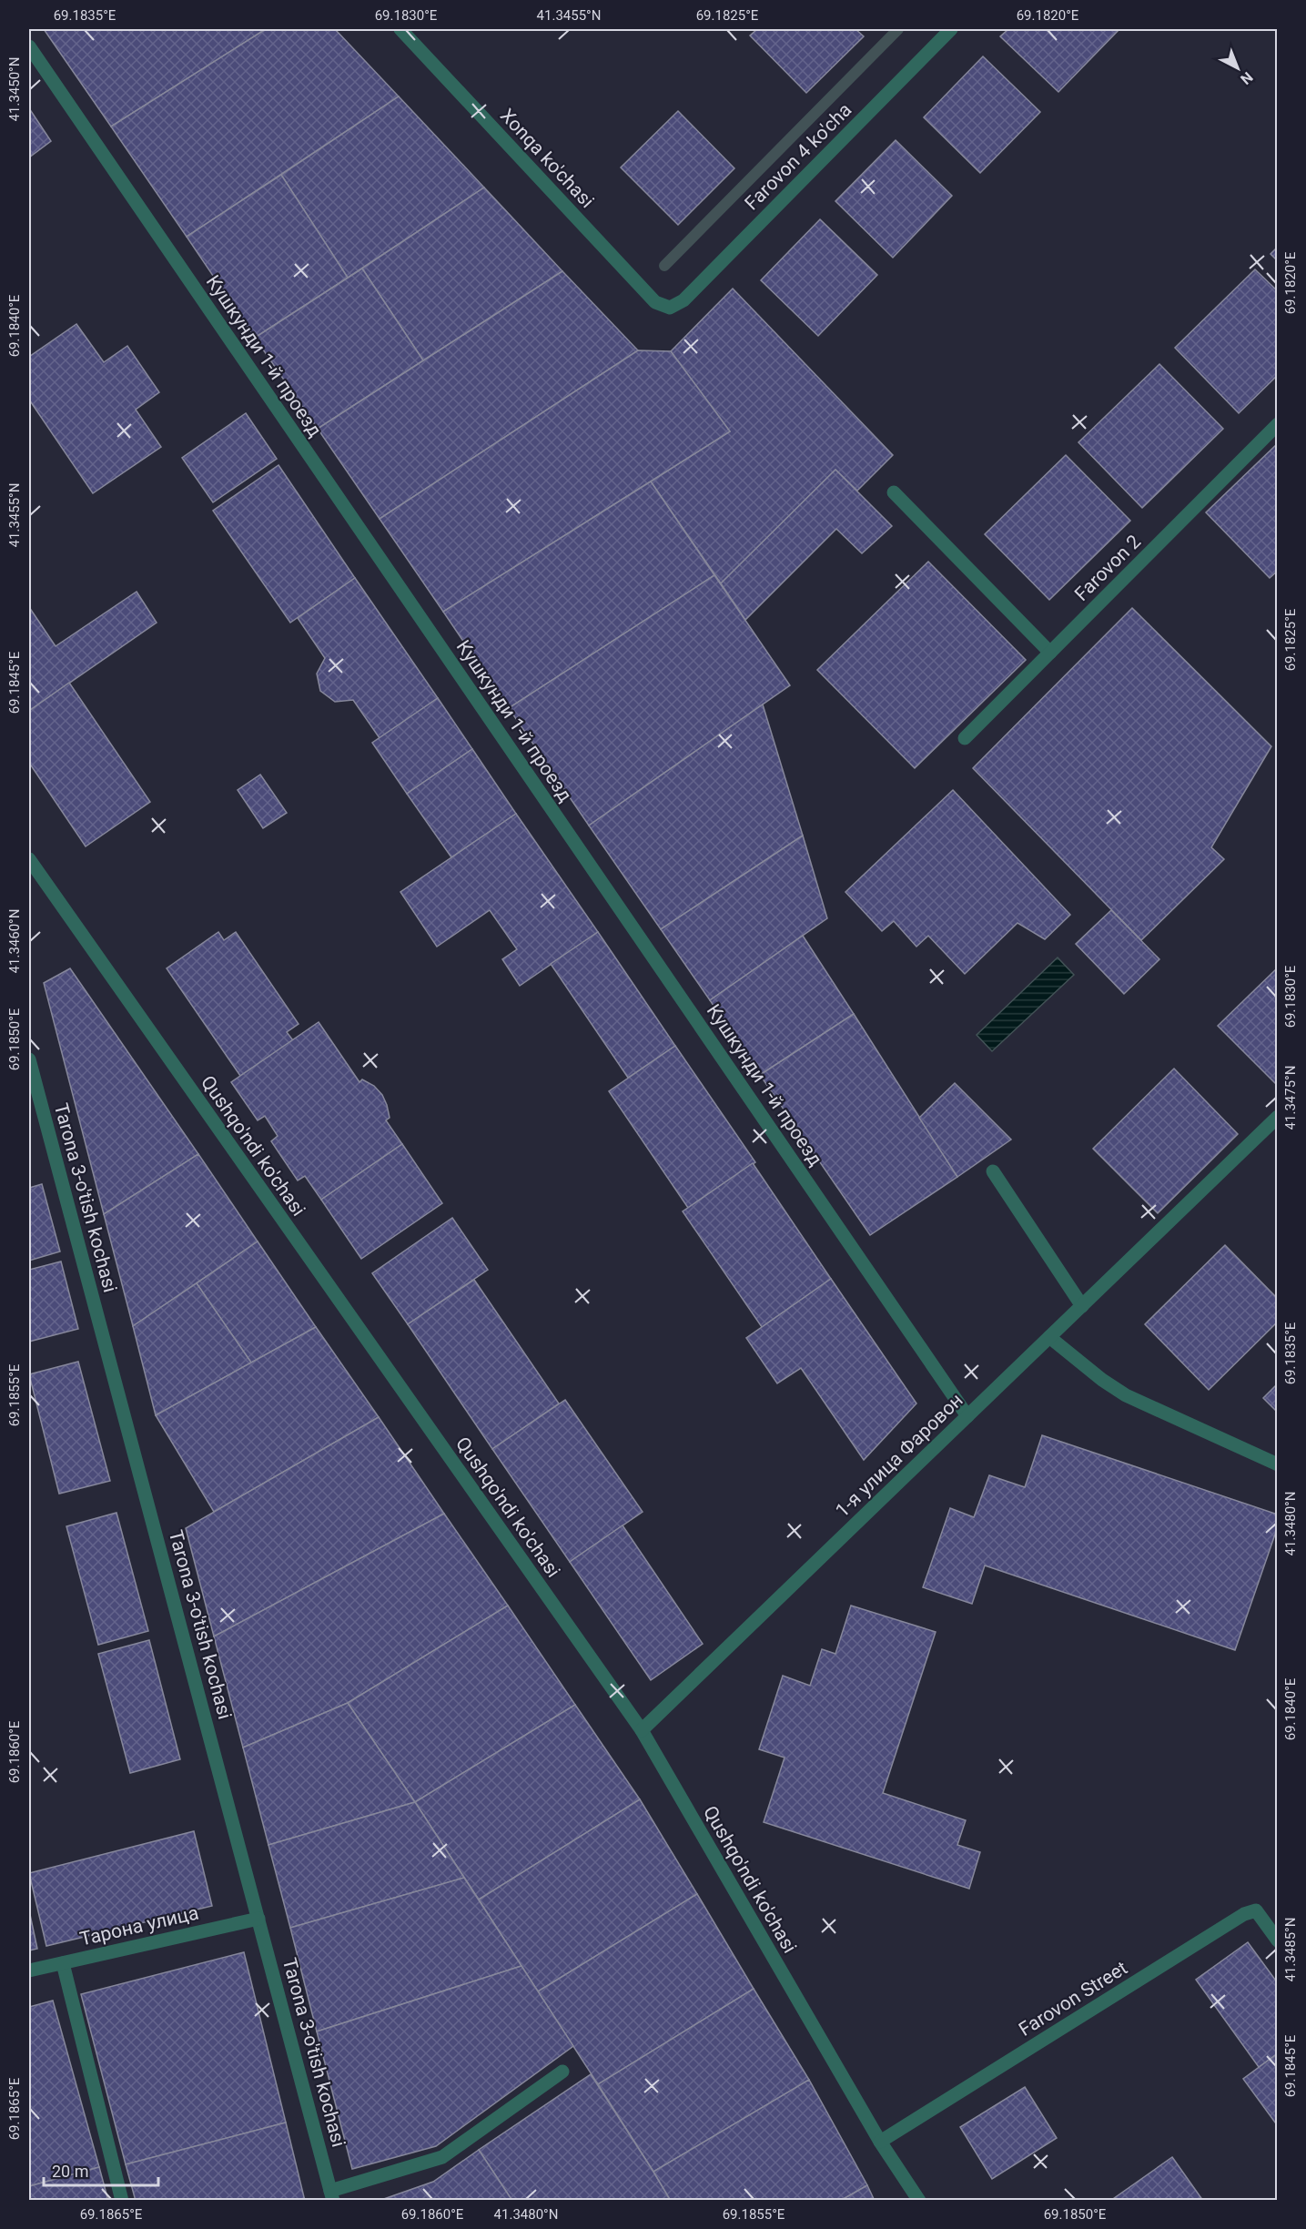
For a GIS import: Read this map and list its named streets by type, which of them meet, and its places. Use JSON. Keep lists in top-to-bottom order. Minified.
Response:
{"streets":{"street":["Farovon 4 ko'cha","Xonqa ko'chasi","Кушкунди 1-й проезд","Farovon 2","Qushqo'ndi ko'chasi","Tarona 3-o'tish kochasi","1-я улица Фаровон","Тарона улица","Farovon Street"]},"crossings":[["Farovon 4 ko'cha","Xonqa ko'chasi"],["Кушкунди 1-й проезд","1-я улица Фаровон"],["Qushqo'ndi ko'chasi","1-я улица Фаровон"],["Qushqo'ndi ko'chasi","Farovon Street"],["Tarona 3-o'tish kochasi","Тарона улица"]],"scale_bar":"20 m","north":"bottom right","coordinates":["69.1835°E","69.1830°E","41.3455°N","69.1825°E","69.1820°E","41.3450°N","69.1840°E","69.1845°E","41.3460°N","69.1850°E","41.3475°N","69.1855°E","41.3480°N","69.1860°E","41.3485°N","69.1865°E"]}
